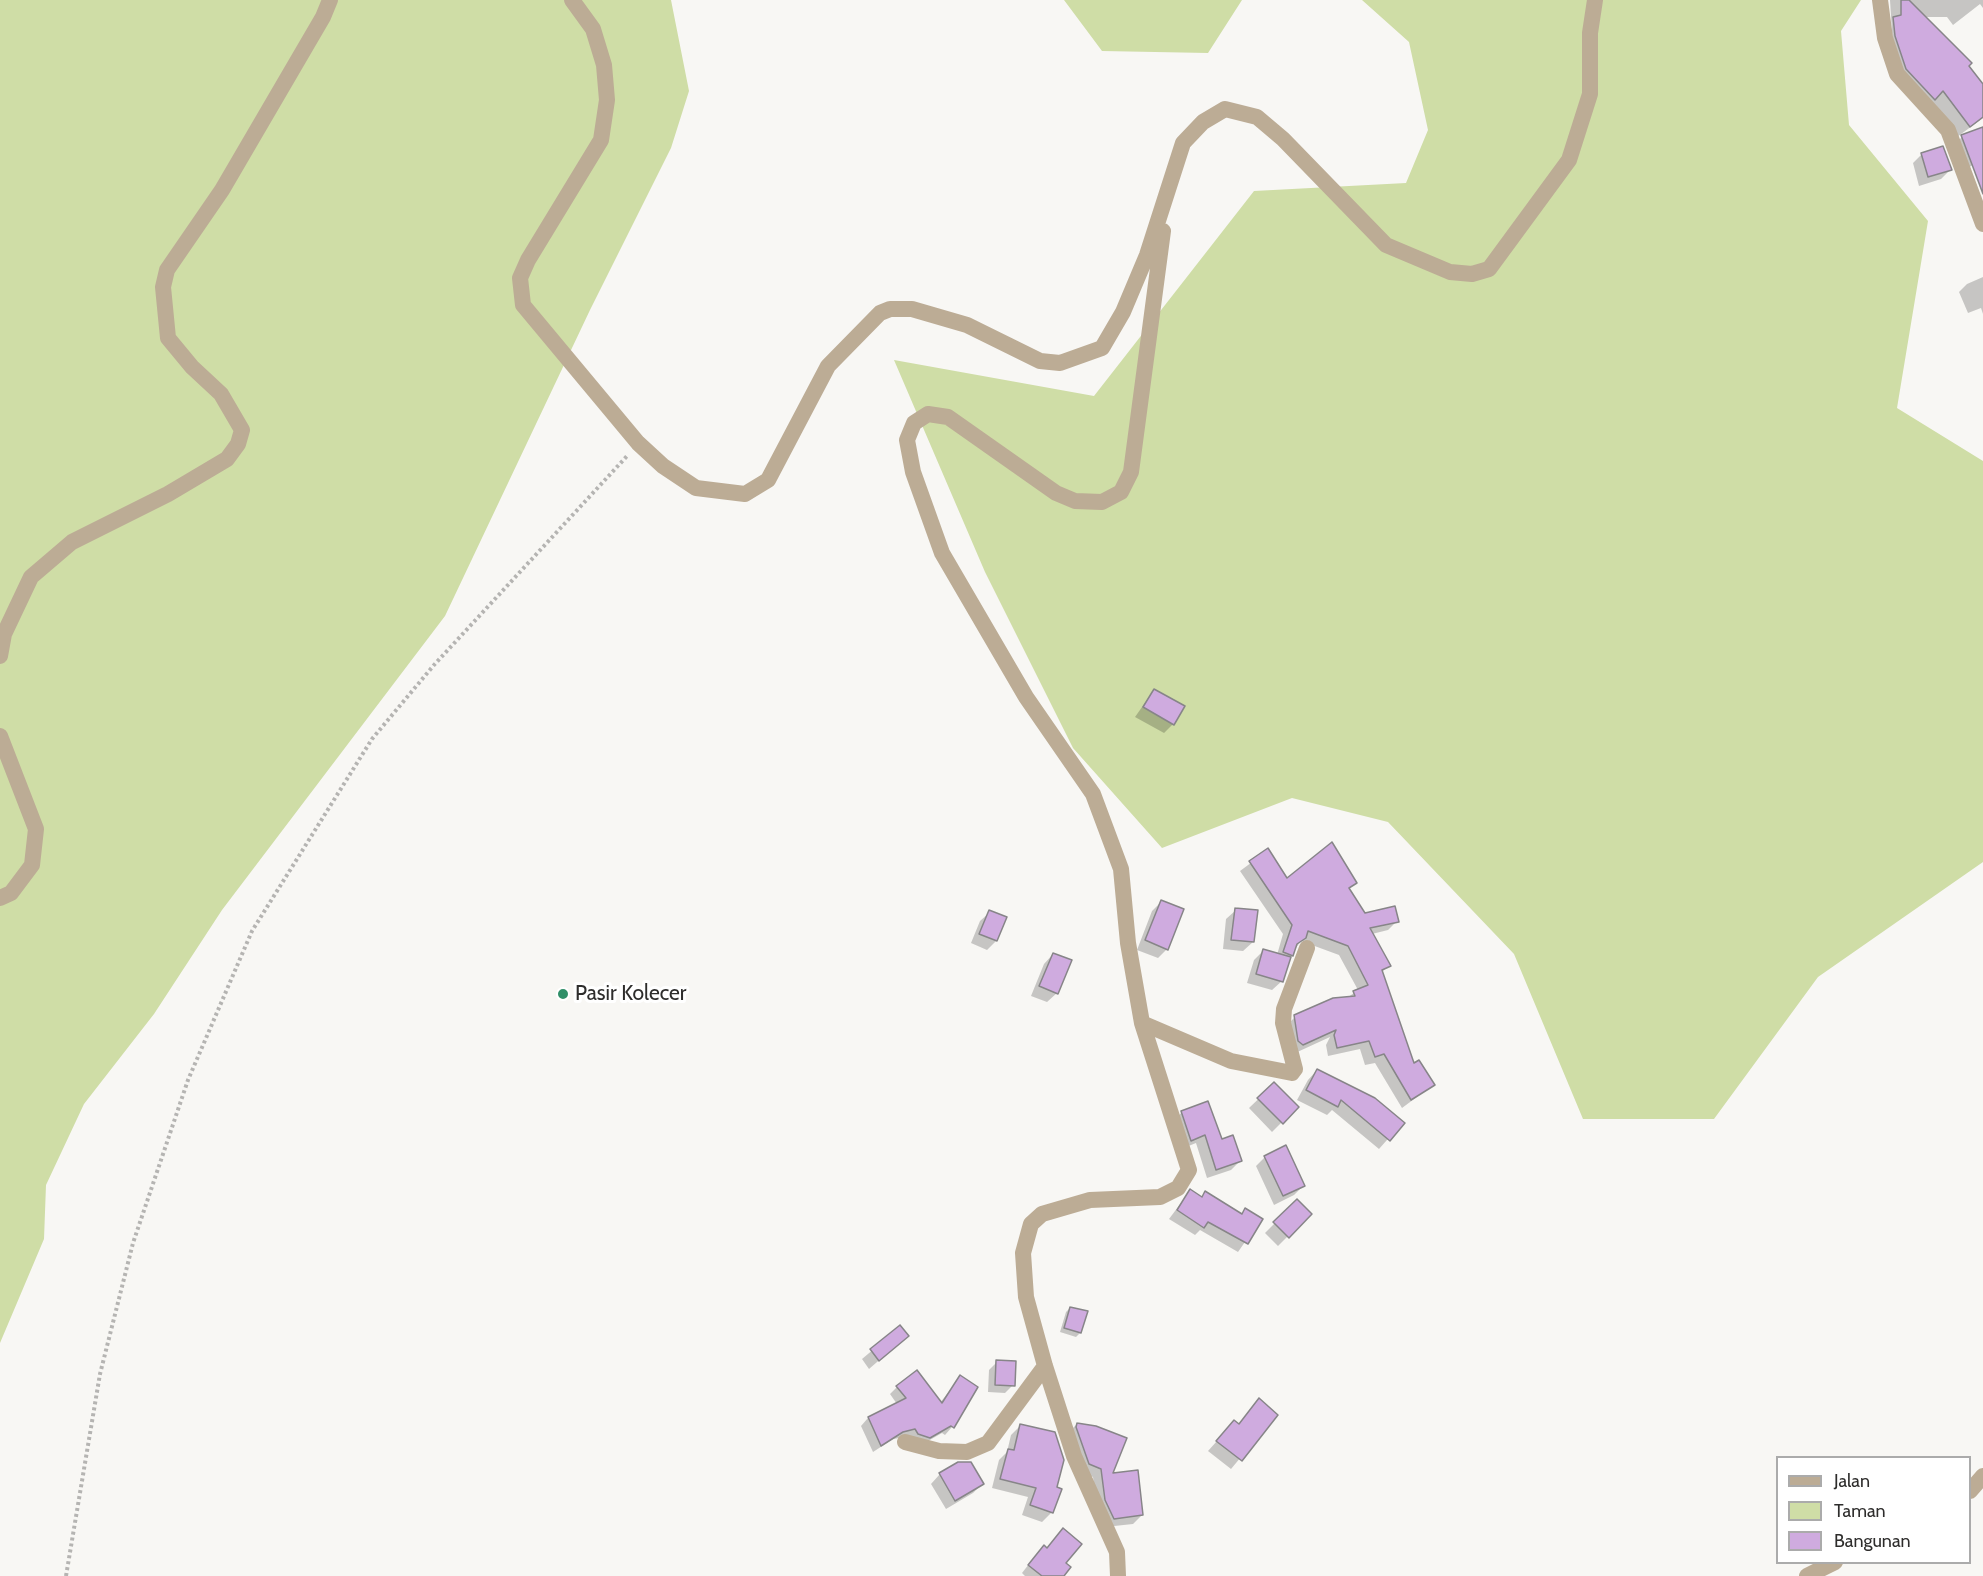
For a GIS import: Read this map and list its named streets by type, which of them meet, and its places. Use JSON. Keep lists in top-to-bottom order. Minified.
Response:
{"places":["Pasir Kolecer"],"legend":["Jalan","Taman","Bangunan"]}
